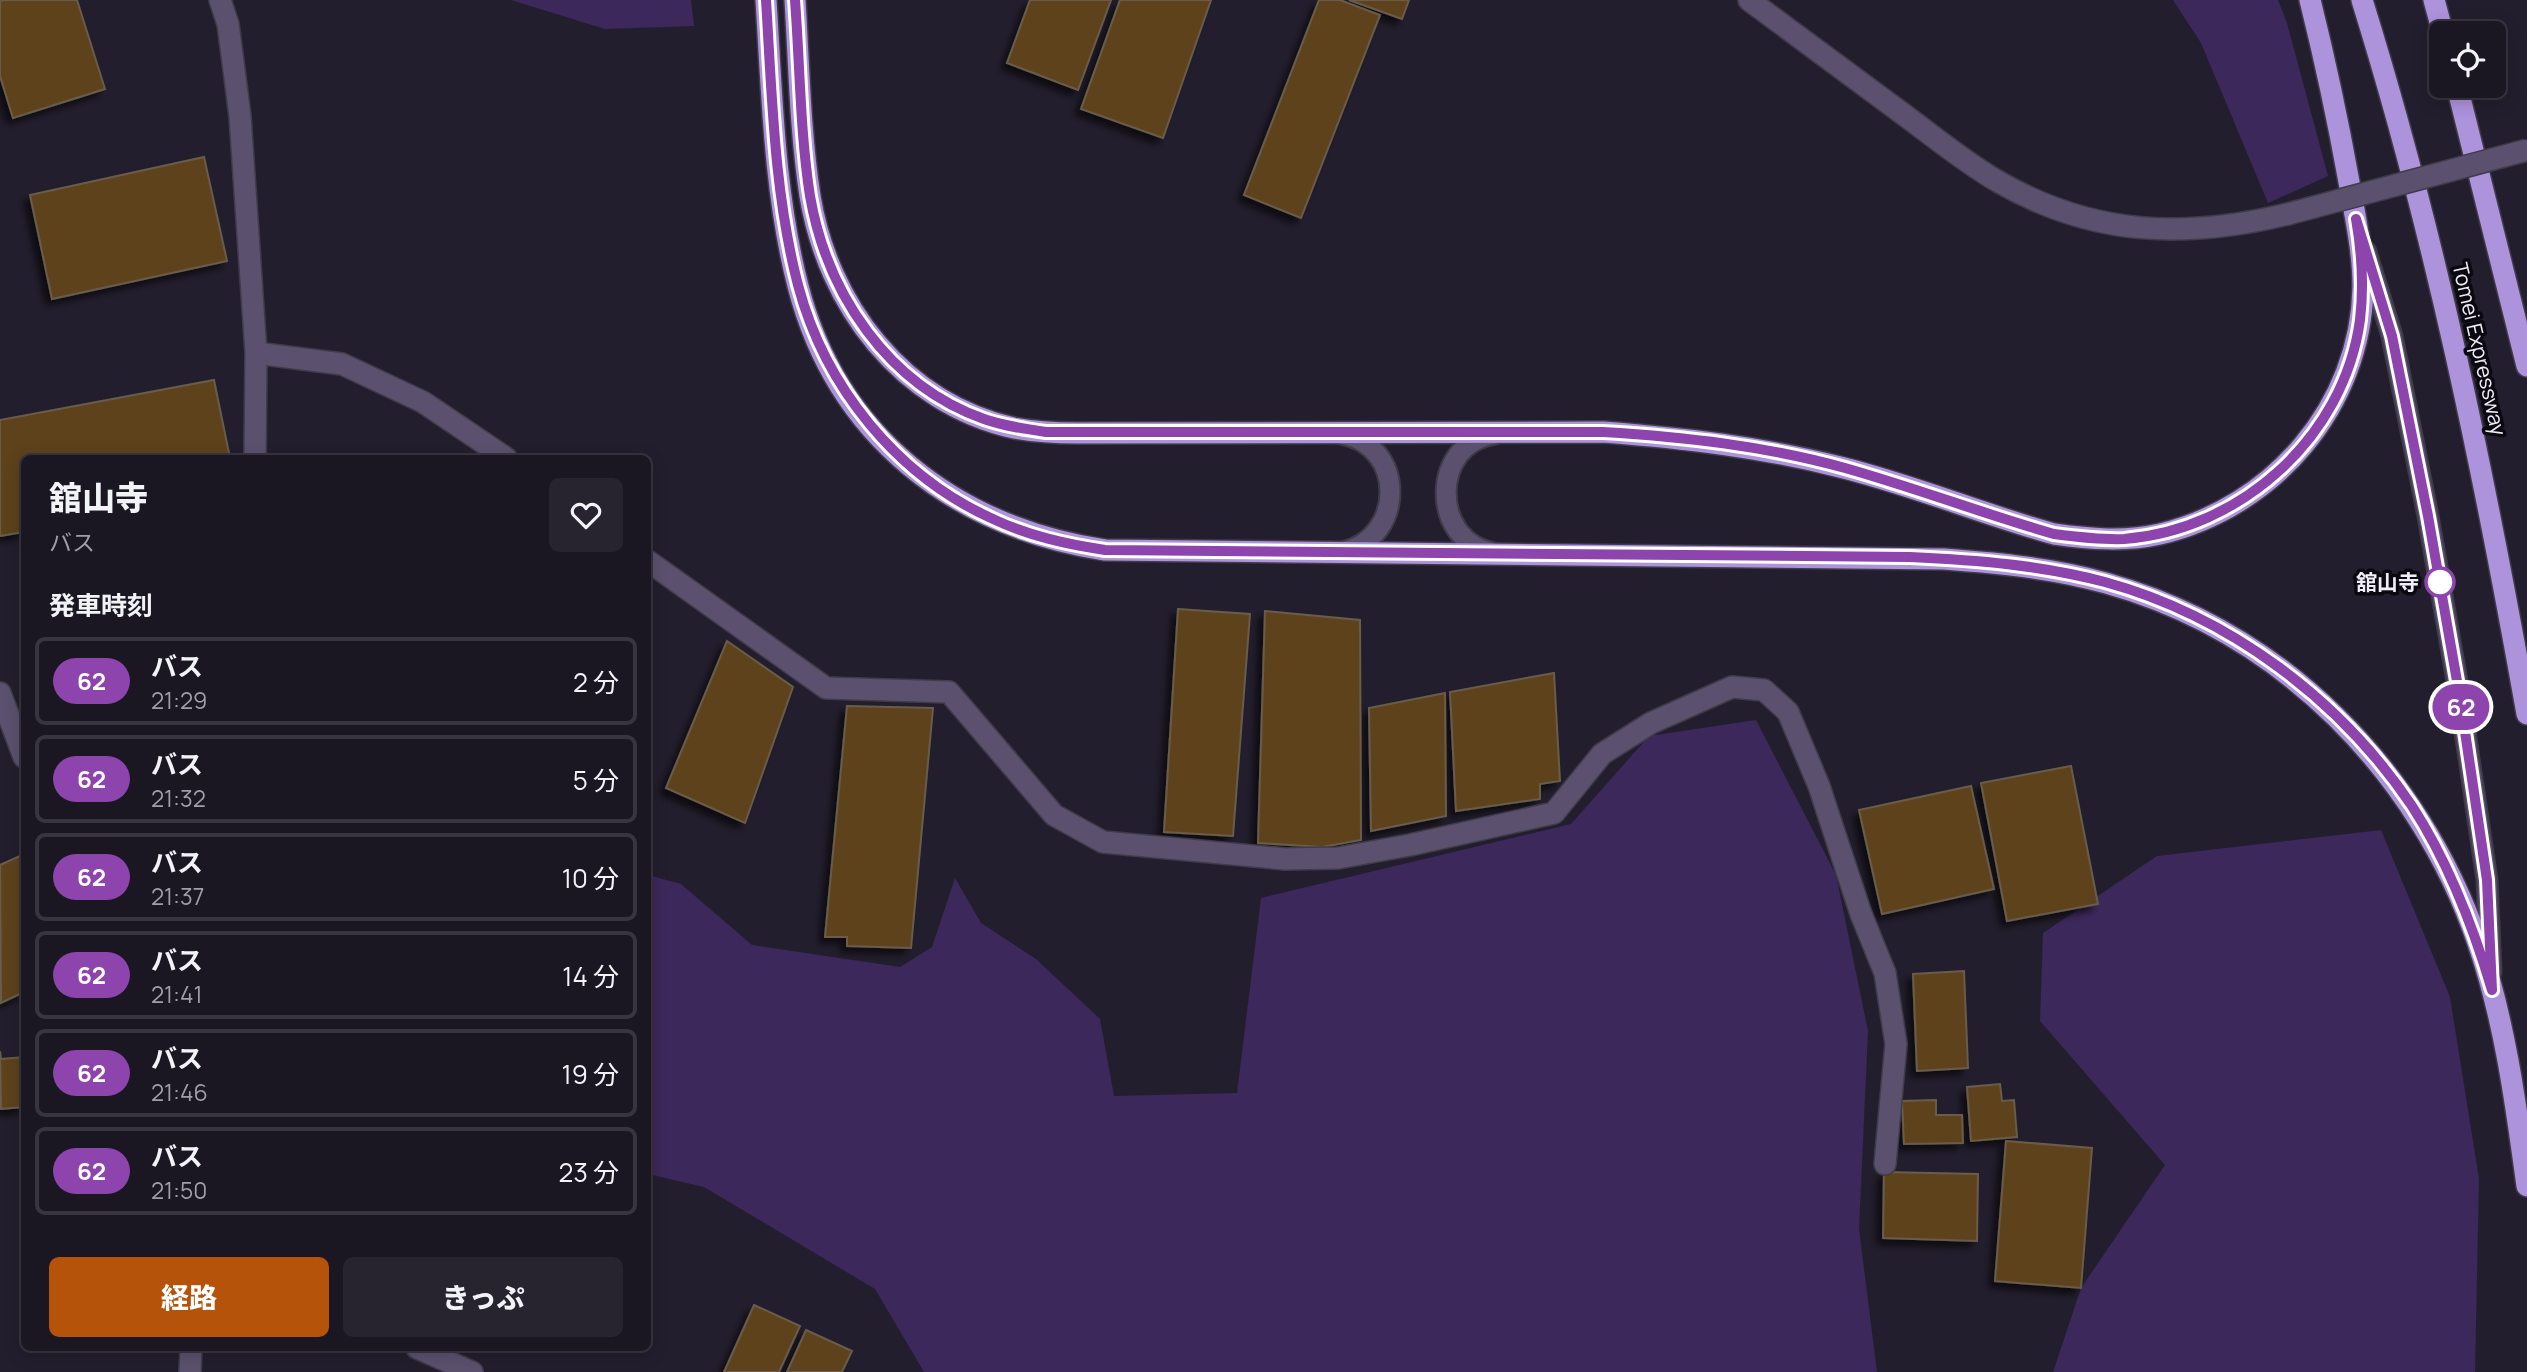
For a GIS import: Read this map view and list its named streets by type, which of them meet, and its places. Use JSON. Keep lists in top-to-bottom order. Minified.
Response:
{"streets":{"highway":["Tomei Expressway"]},"places":["舘山寺"],"lines":["bus line 62"],"page":{"on_map":"62","heading":[["舘山寺","バス"],"発車時刻"],"list":[{"mark":"62","name":"バス","note":"21:29","value":"2 分"},{"mark":"62","name":"バス","note":"21:32","value":"5 分"},{"mark":"62","name":"バス","note":"21:37","value":"10 分"},{"mark":"62","name":"バス","note":"21:41","value":"14 分"},{"mark":"62","name":"バス","note":"21:46","value":"19 分"},{"mark":"62","name":"バス","note":"21:50","value":"23 分"}],"buttons":["経路","きっぷ"]}}
